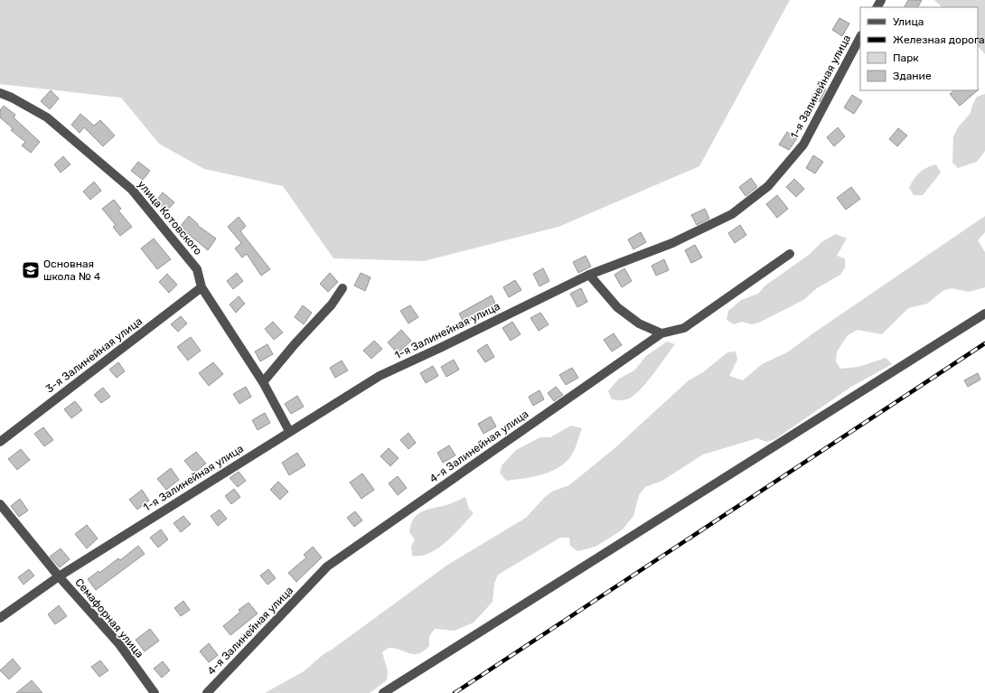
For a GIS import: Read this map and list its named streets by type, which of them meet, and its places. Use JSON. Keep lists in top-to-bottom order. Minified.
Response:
{"streets":{"street":["1-я Залинейная улица","улица Котовского","3-я Залинейная улица","4-я Залинейная улица","Семафорная улица"]},"crossings":[["1-я Залинейная улица","улица Котовского"],["1-я Залинейная улица","Семафорная улица"],["улица Котовского","3-я Залинейная улица"]],"places":{"school or university":["Основная школа № 4"]},"legend":["Улица","Железная дорога","Парк","Здание"]}
